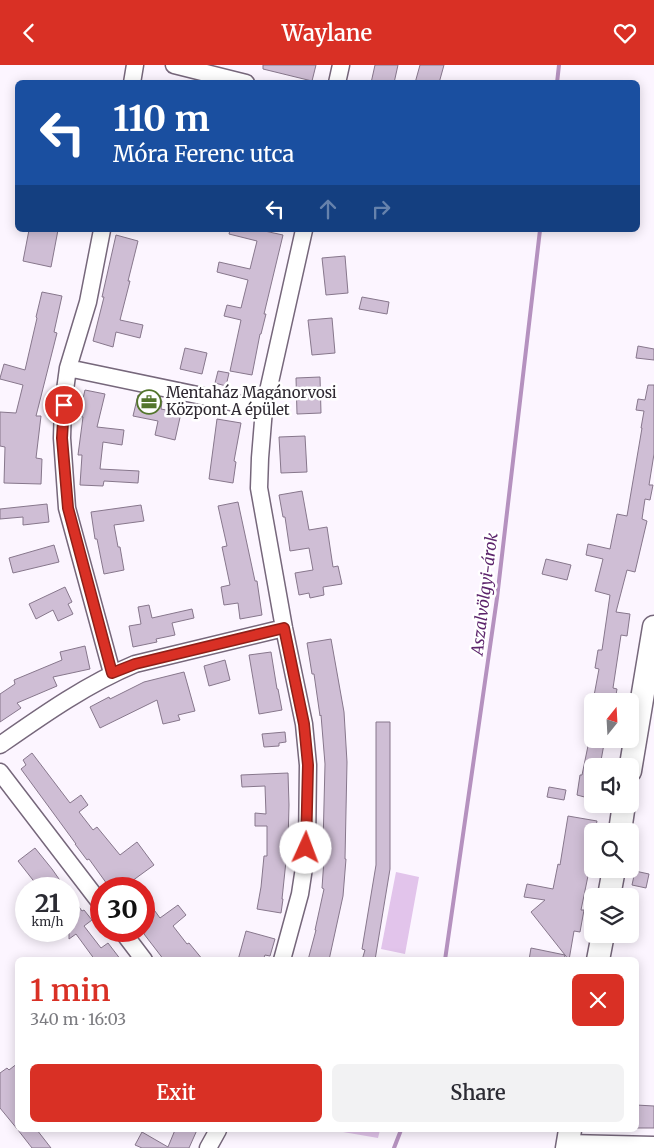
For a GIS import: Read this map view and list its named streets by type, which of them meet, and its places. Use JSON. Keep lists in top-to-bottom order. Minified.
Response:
{"water":["Aszalvölgyi-árok"],"places":{"office":["Mentaház Magánorvosi Központ A épület"]},"north":"top","page":{"header":"Waylane","turn":["110 m","Móra Ferenc utca"],"speed":"21 km/h","limit":"30","heading":["1 min","340 m · 16:03"],"buttons":["Exit","Share"]}}
